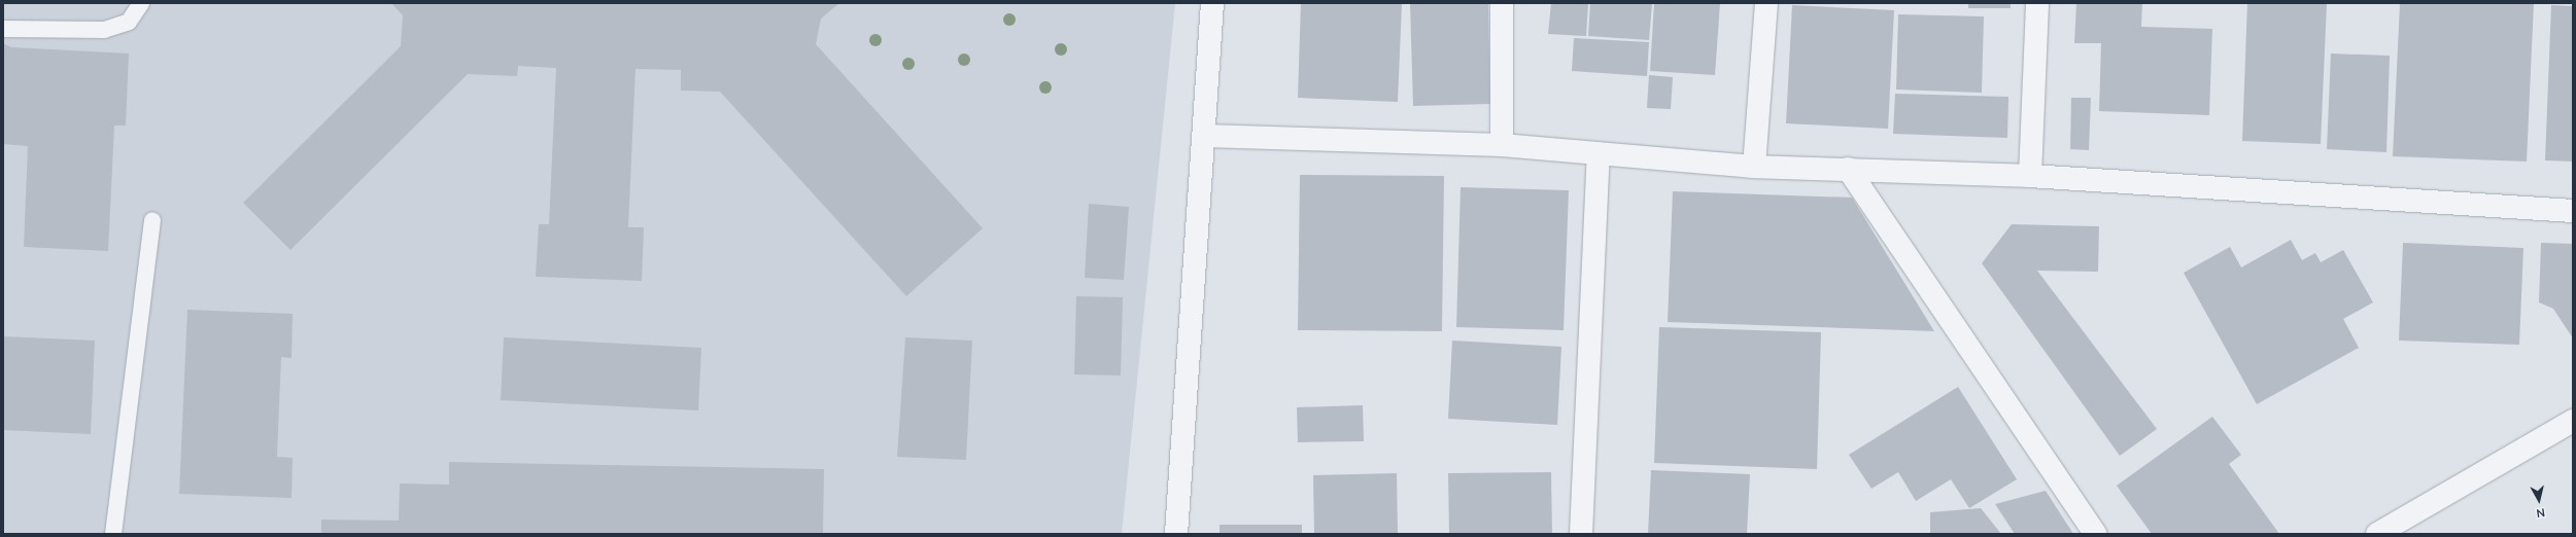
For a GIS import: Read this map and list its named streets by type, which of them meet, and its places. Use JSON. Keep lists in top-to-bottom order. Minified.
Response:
{"north":"bottom"}
